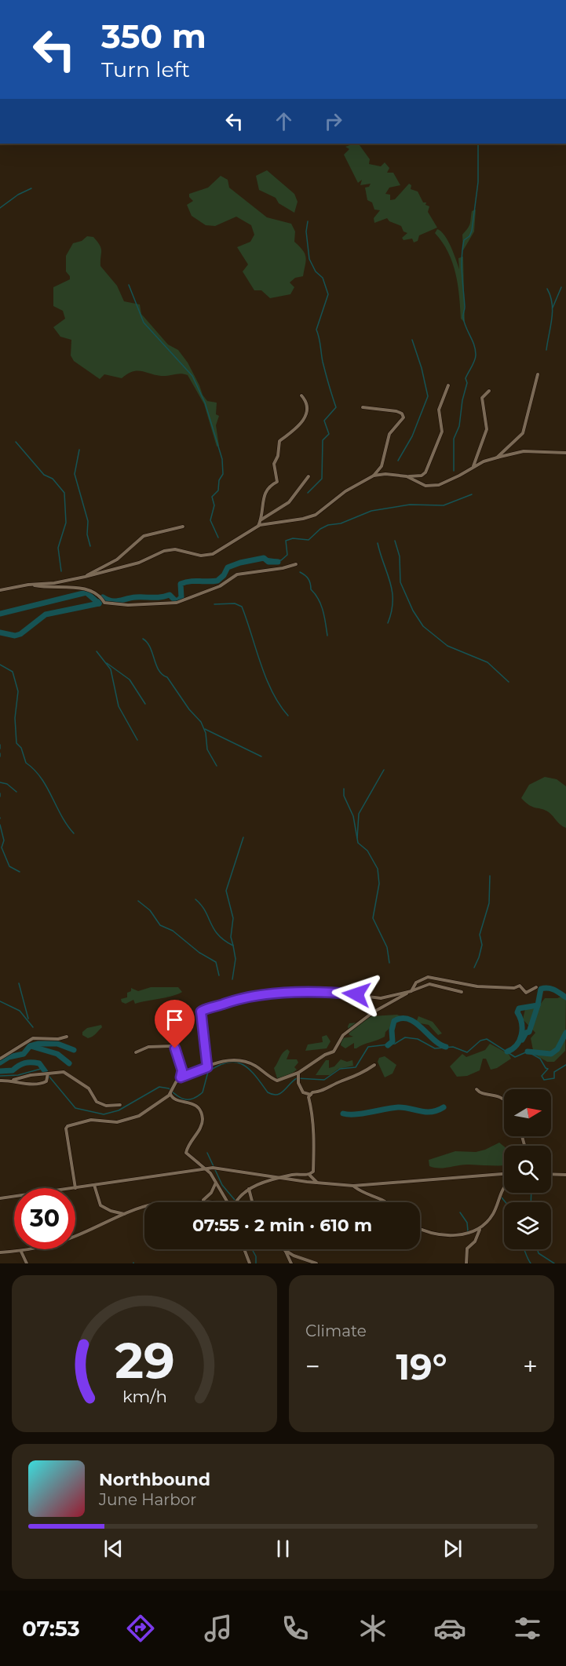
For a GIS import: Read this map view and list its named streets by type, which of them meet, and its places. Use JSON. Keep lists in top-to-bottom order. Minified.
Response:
{"north":"right","page":{"turn":["350 m","Turn left"],"limit":"30","trip":"07:55 · 2 min · 610 m","tile":"Climate","heat":["−","19°","+"],"song":["Northbound","June Harbor"],"tabs":"07:53","gauge":["29","km/h"]}}
